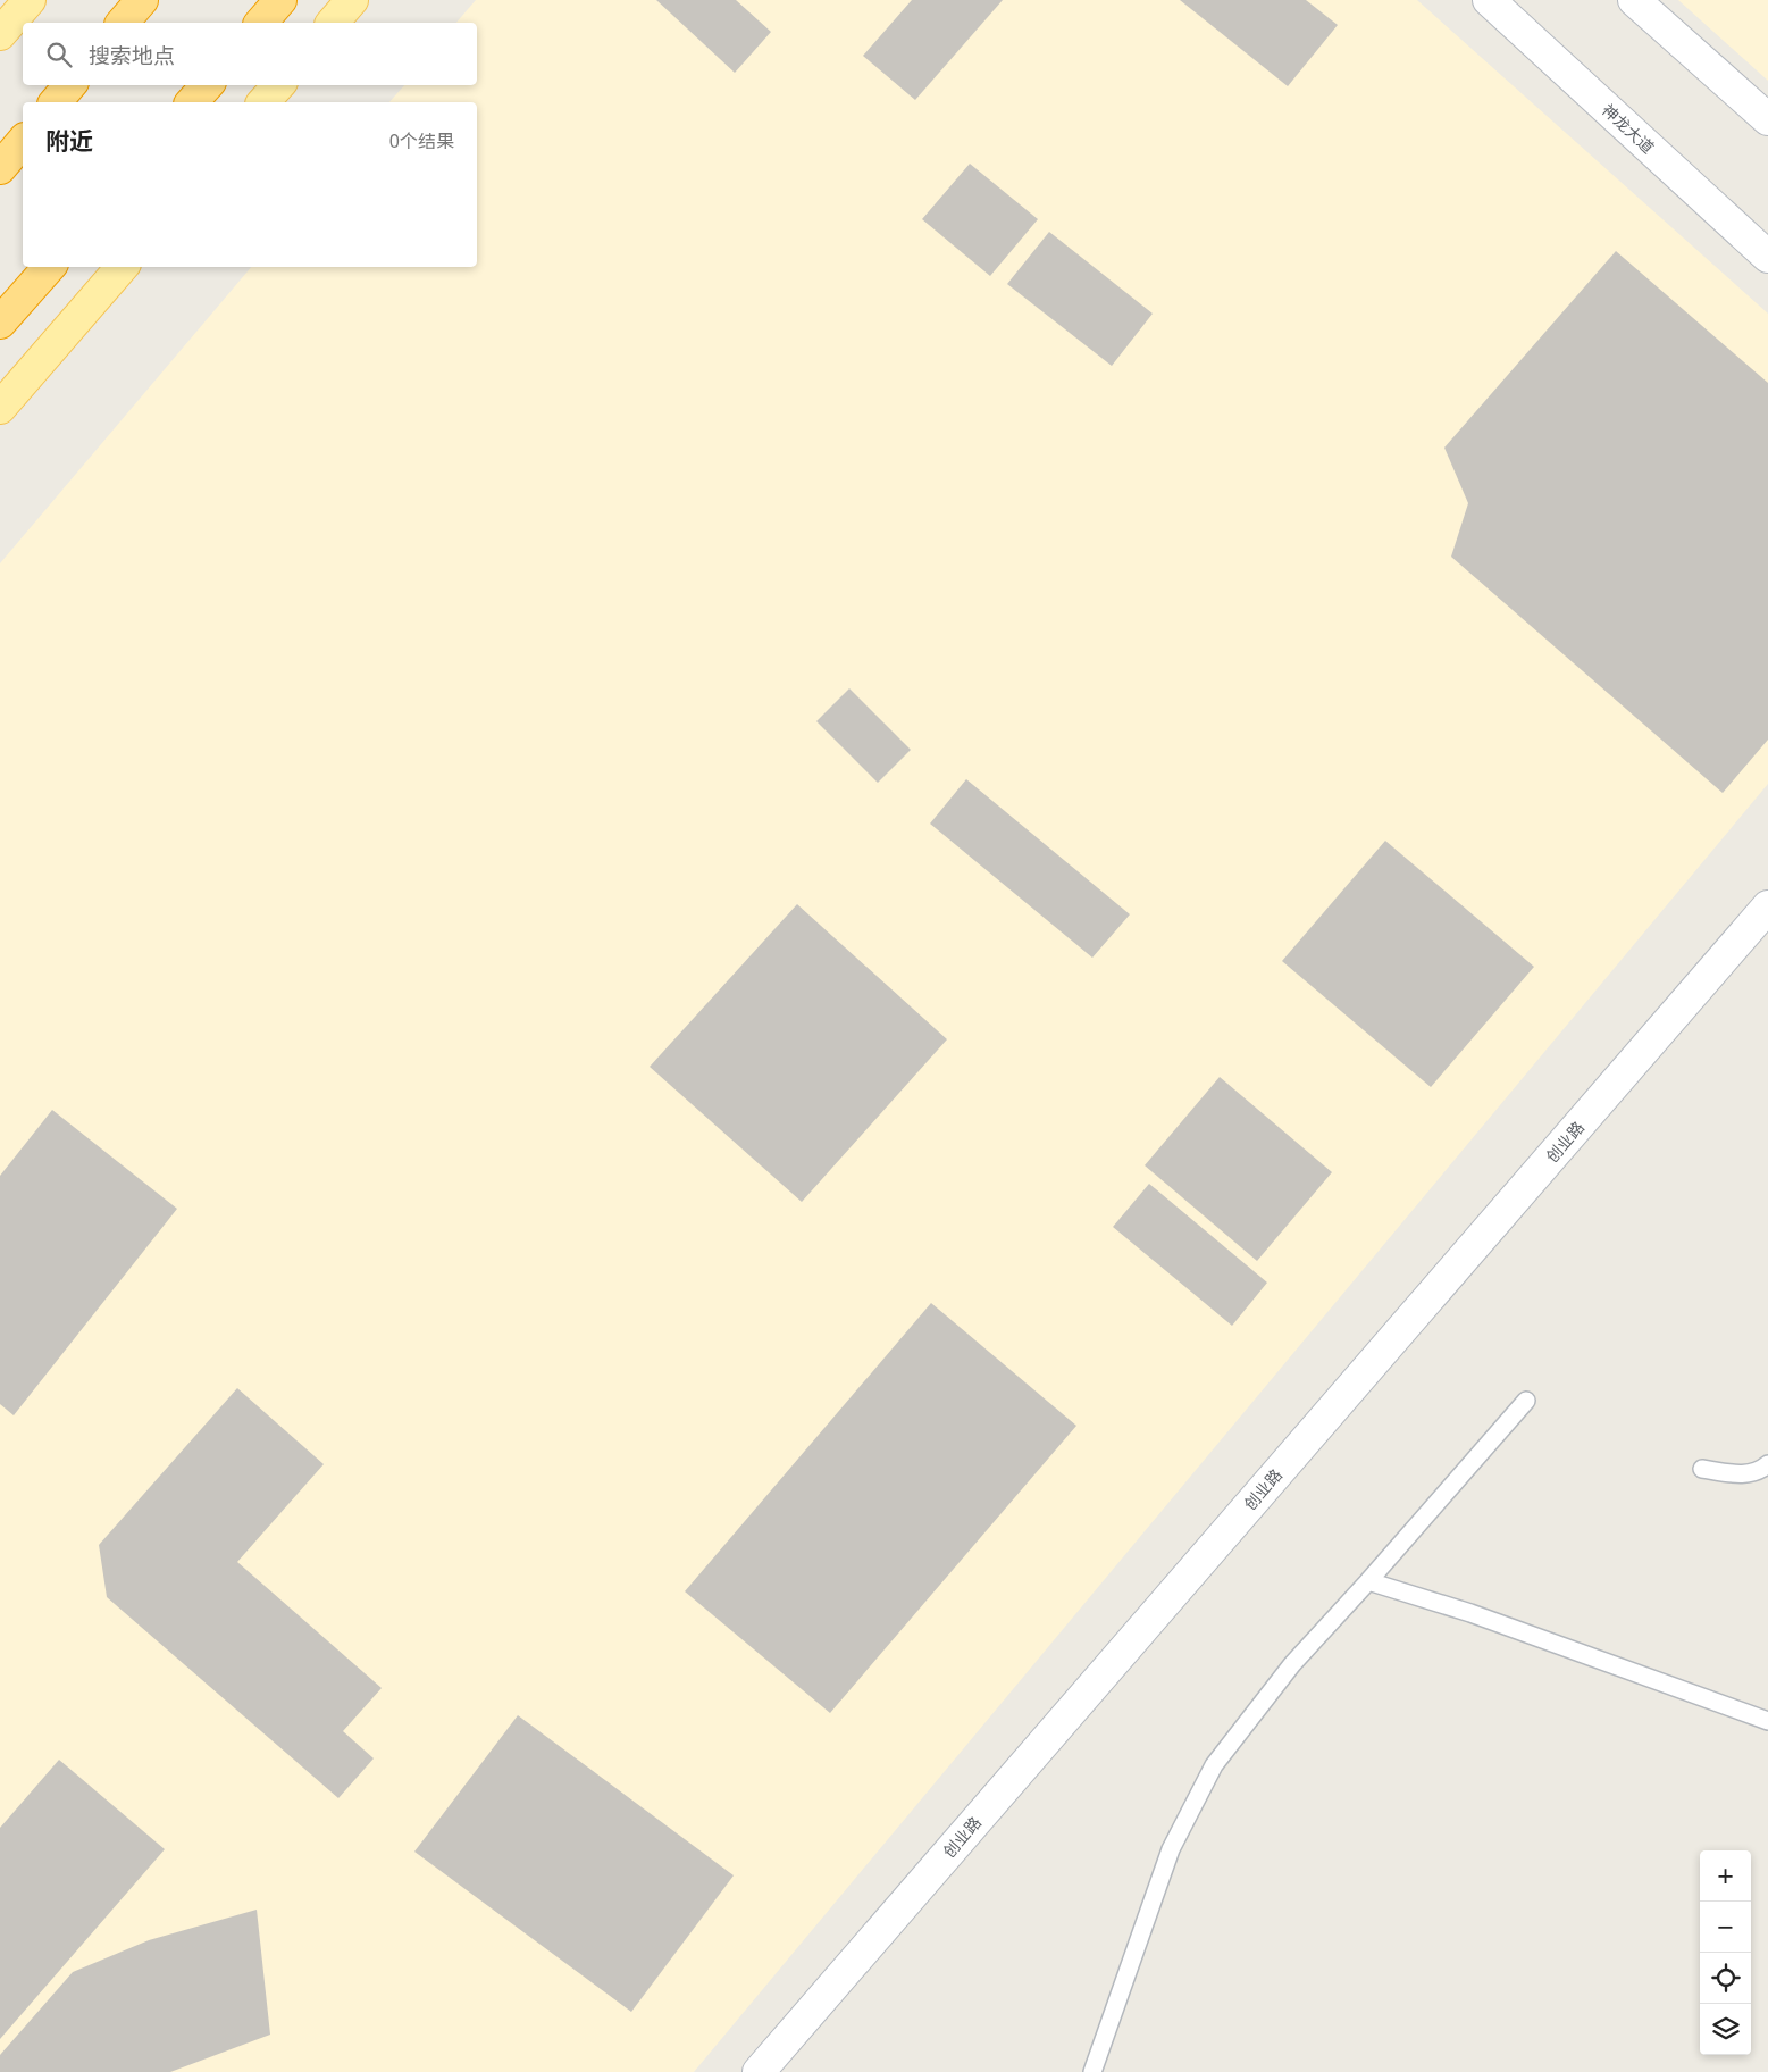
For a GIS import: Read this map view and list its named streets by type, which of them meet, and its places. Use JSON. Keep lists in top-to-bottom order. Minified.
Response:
{"streets":{"main road":["神龙大道","创业路"]},"page":{"search":"搜索地点","heading":["附近","0个结果"],"map_buttons":["+","−"]}}
